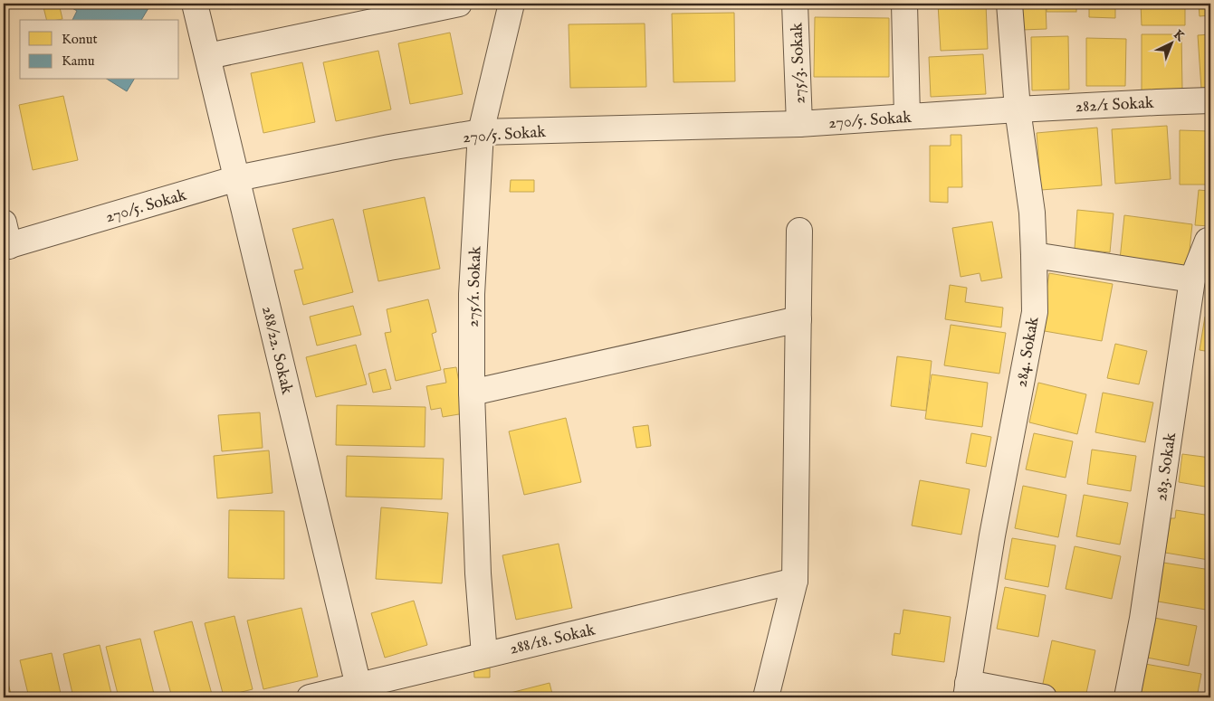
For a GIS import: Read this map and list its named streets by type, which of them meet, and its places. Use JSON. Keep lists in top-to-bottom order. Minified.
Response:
{"streets":{"street":["275/3. Sokak","282/1 Sokak","270/5. Sokak","275/1. Sokak","288/22. Sokak","284. Sokak","283. Sokak","288/18. Sokak"]},"crossings":[["275/3. Sokak","270/5. Sokak"],["282/1 Sokak","270/5. Sokak"],["282/1 Sokak","284. Sokak"],["270/5. Sokak","275/1. Sokak"],["270/5. Sokak","288/22. Sokak"],["270/5. Sokak","284. Sokak"],["275/1. Sokak","288/18. Sokak"],["288/22. Sokak","288/18. Sokak"]],"legend":["Konut","Kamu"],"north":"top right"}
